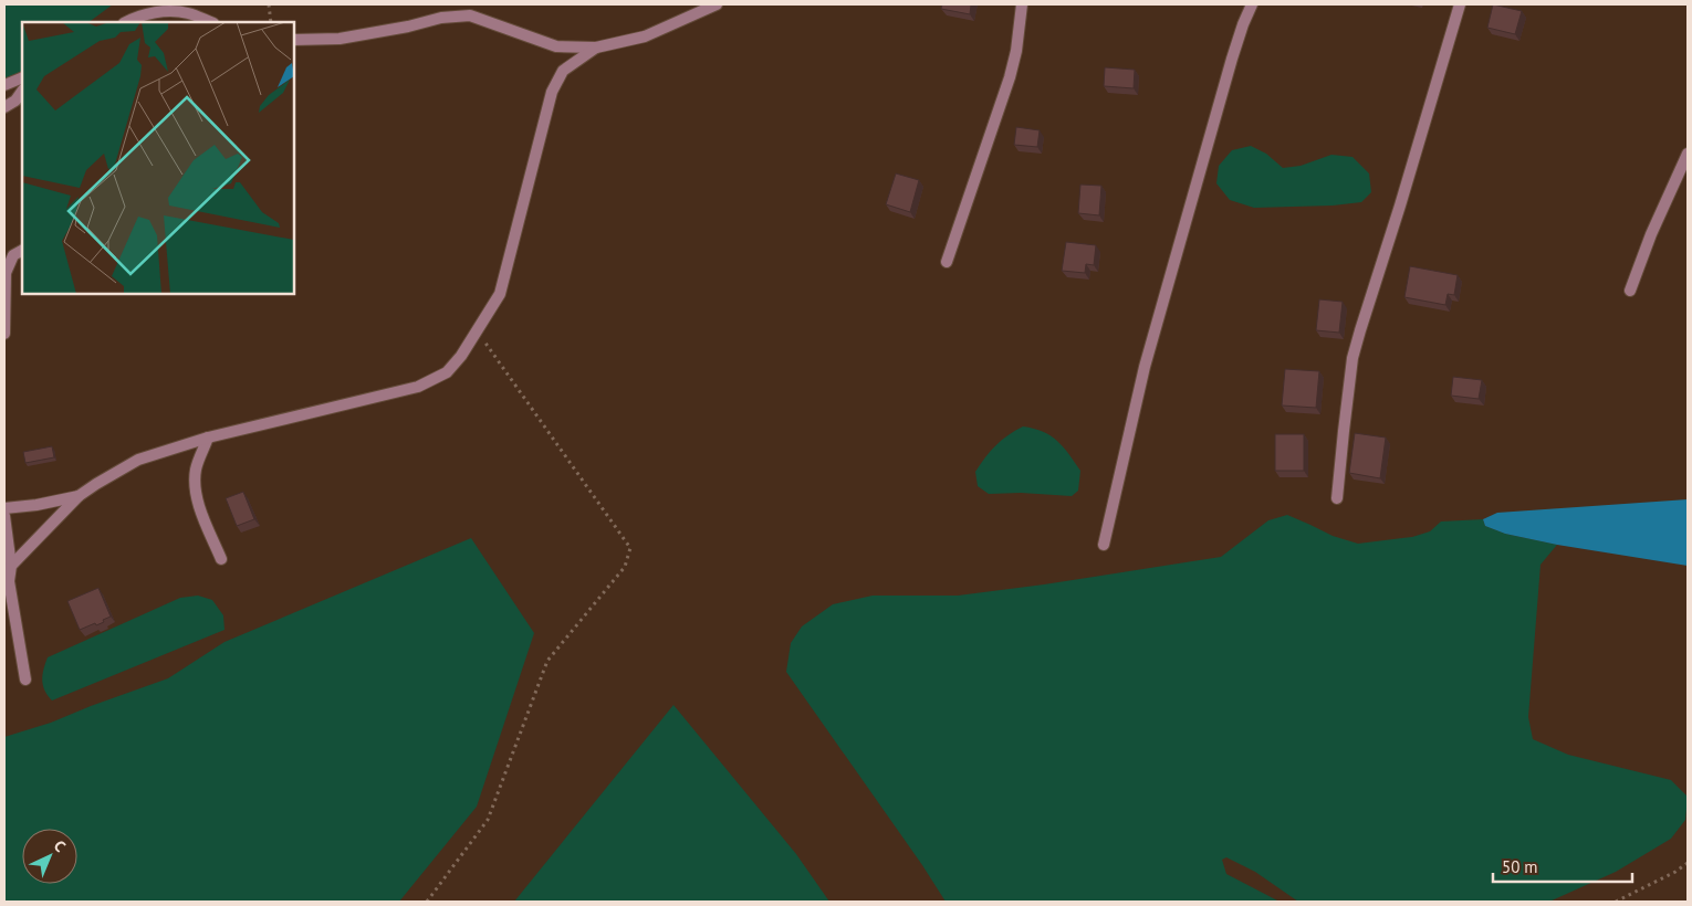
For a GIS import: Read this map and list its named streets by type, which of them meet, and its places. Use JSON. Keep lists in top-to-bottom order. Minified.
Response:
{"scale_bar":"50 m","north":"top right"}
